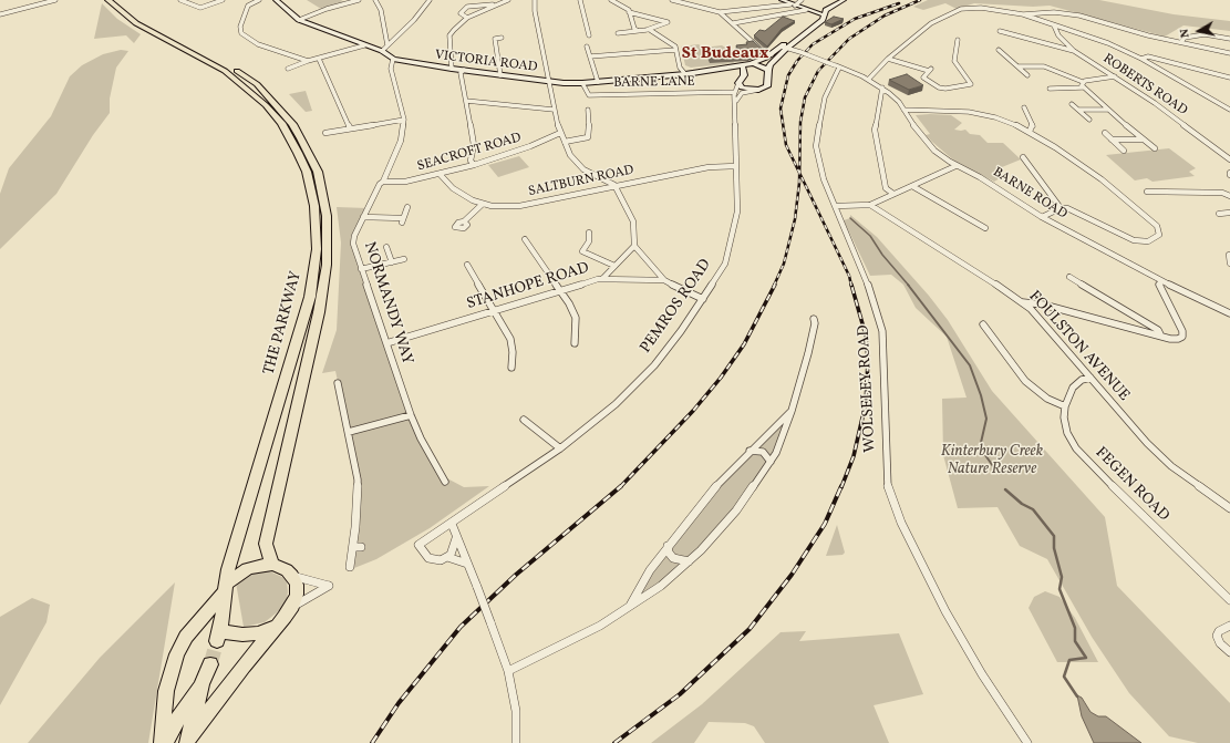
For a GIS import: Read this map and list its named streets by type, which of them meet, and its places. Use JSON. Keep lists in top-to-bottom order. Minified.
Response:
{"streets":{"highway":["THE PARKWAY"],"street":["VICTORIA ROAD","BARNE LANE","ROBERTS ROAD","SEACROFT ROAD","SALTBURN ROAD","BARNE ROAD","STANHOPE ROAD","NORMANDY WAY","PEMROS ROAD","FOULSTON AVENUE","WOLSELEY ROAD","FEGEN ROAD"]},"crossings":[["VICTORIA ROAD","BARNE LANE"],["VICTORIA ROAD","NORMANDY WAY"],["VICTORIA ROAD","PEMROS ROAD"],["BARNE LANE","PEMROS ROAD"],["SEACROFT ROAD","SALTBURN ROAD"],["SEACROFT ROAD","NORMANDY WAY"],["SALTBURN ROAD","PEMROS ROAD"],["BARNE ROAD","WOLSELEY ROAD"],["STANHOPE ROAD","NORMANDY WAY"],["STANHOPE ROAD","PEMROS ROAD"],["FOULSTON AVENUE","FEGEN ROAD"]],"districts":["St Budeaux"],"parks":["Kinterbury Creek Nature Reserve"],"north":"left"}
